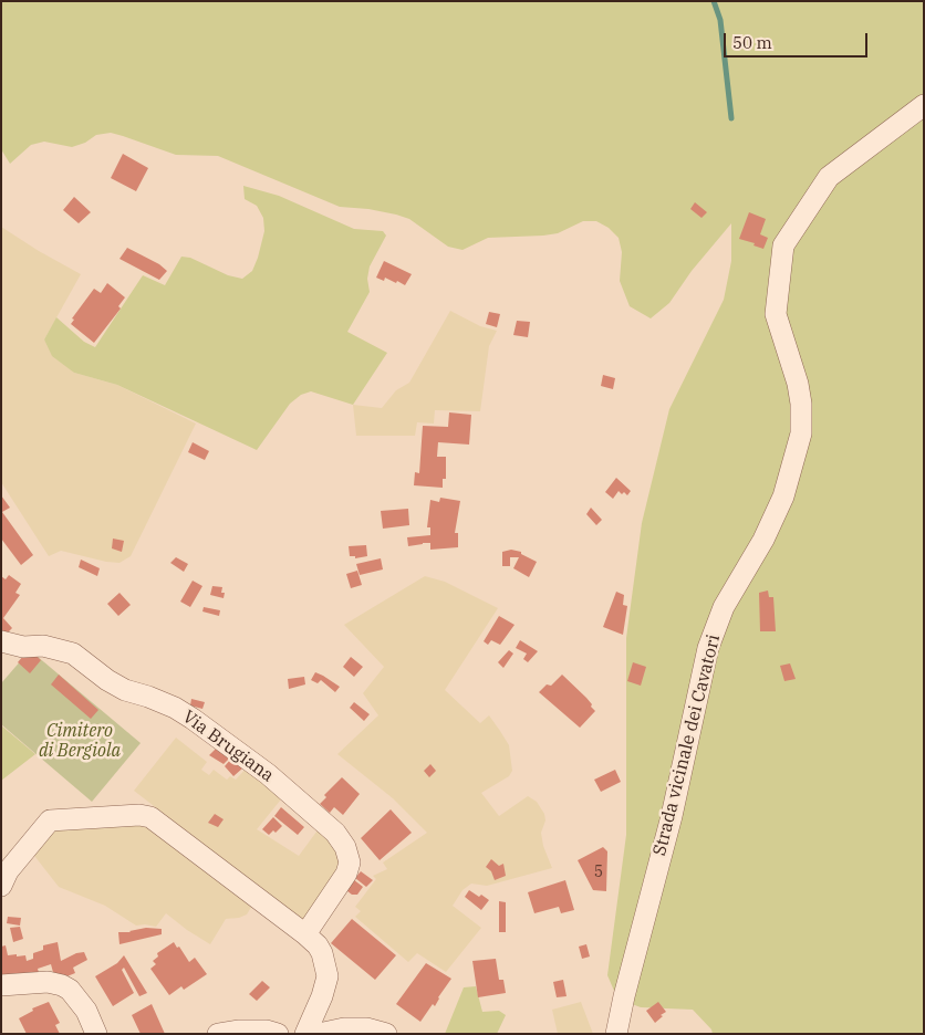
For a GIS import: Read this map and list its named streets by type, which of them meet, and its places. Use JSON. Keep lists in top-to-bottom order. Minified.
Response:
{"streets":{"street":["Strada vicinale dei Cavatori","Via Brugiana"]},"parks":["Cimitero di Bergiola"],"house_numbers":["5"],"scale_bar":"50 m"}
